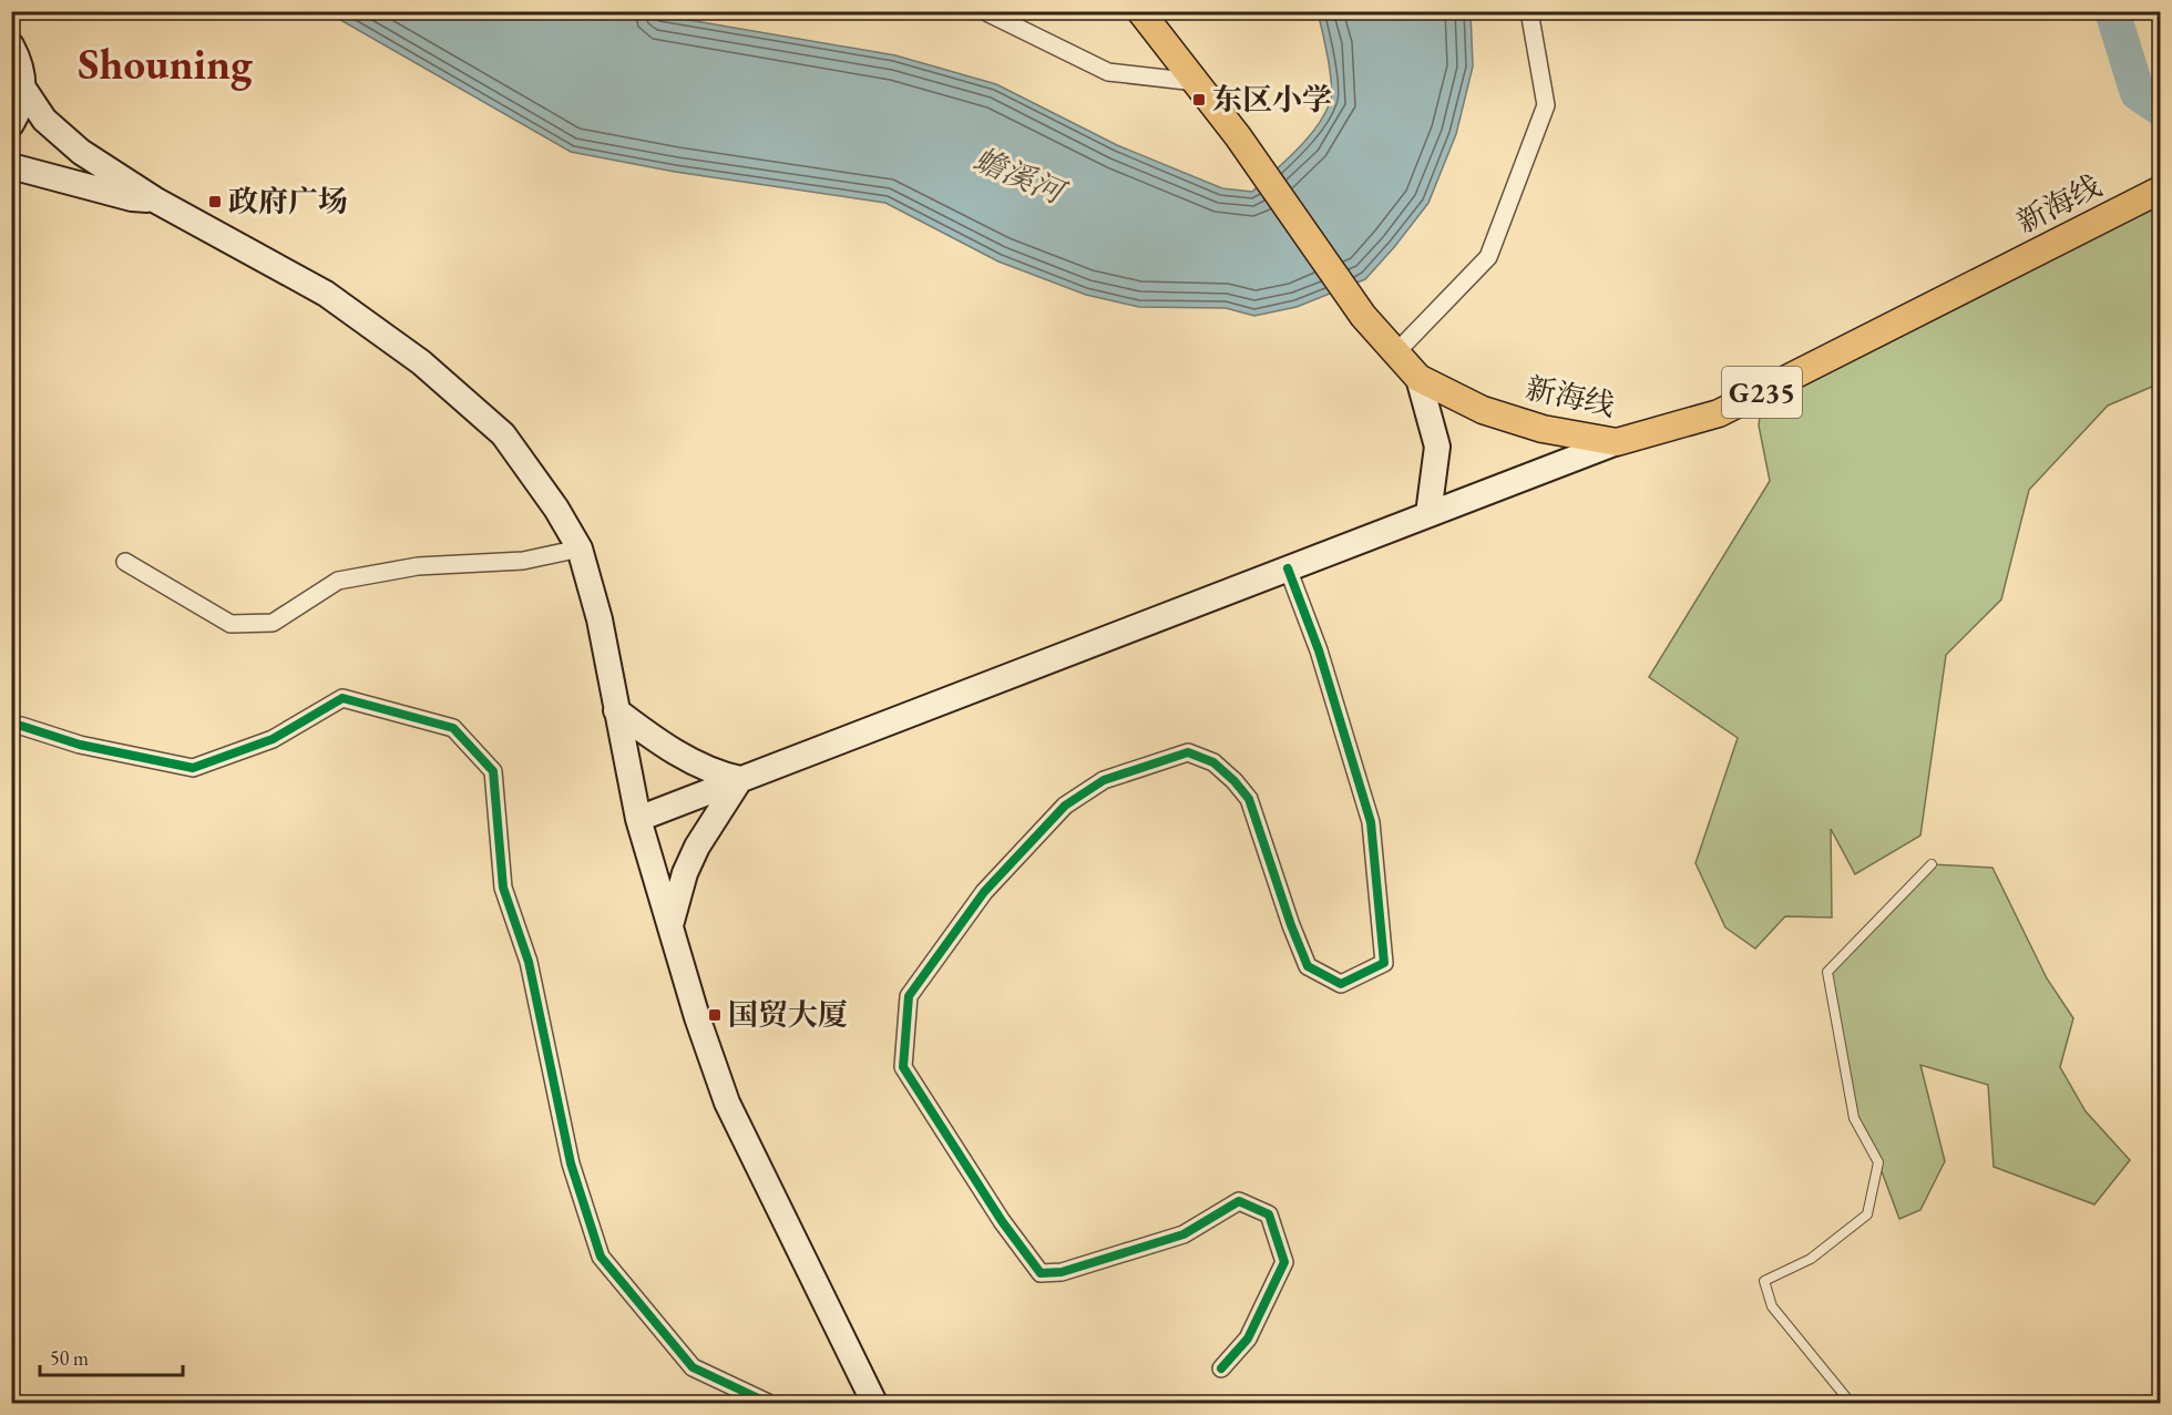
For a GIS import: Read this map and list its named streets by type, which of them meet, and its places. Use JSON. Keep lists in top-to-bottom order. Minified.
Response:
{"streets":{"main road":["新海线","G235"]},"districts":["Shouning"],"water":["蟾溪河"],"places":{"transit":["东区小学","政府广场","国贸大厦"]},"scale_bar":"50 m"}
